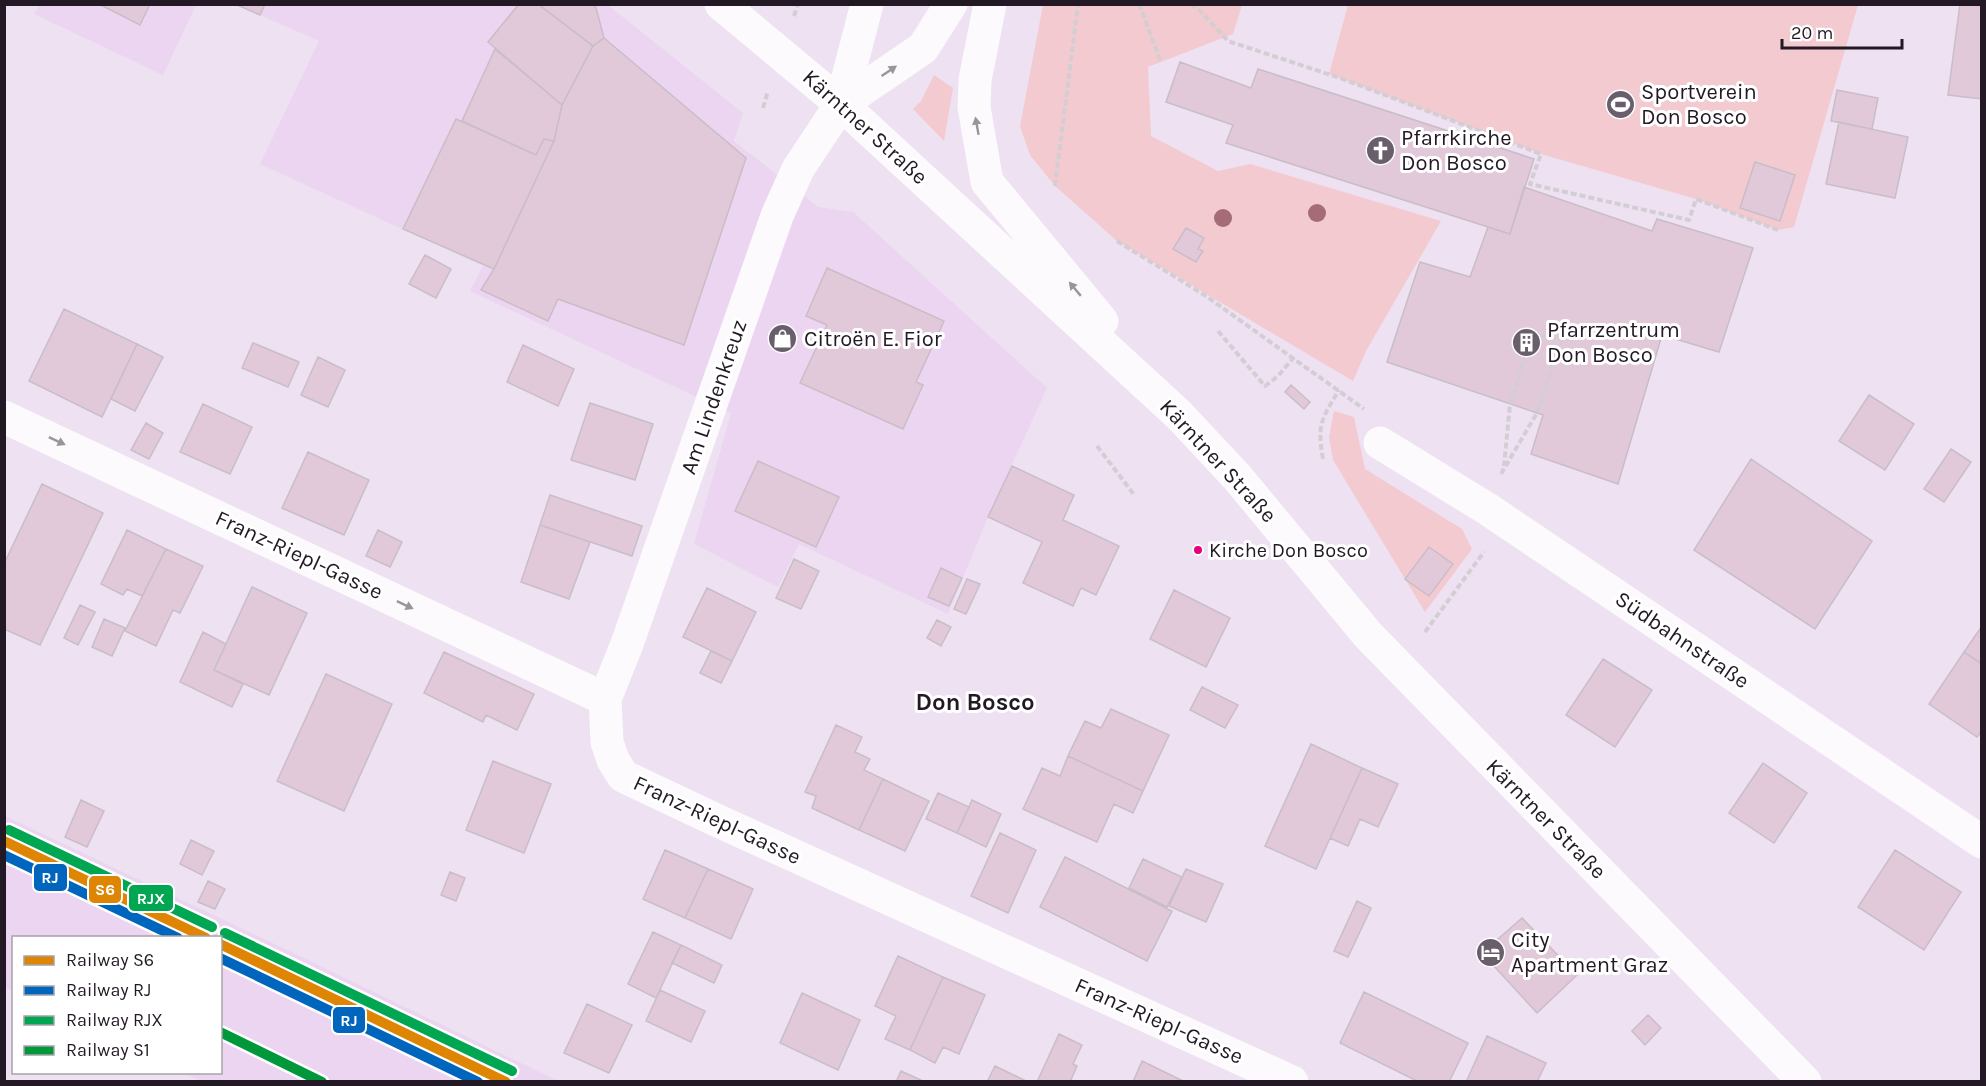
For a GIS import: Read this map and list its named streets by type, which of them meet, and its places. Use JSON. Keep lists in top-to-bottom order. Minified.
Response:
{"streets":{"street":["Kärntner Straße","Am Lindenkreuz","Franz-Riepl-Gasse","Südbahnstraße"]},"crossings":[["Kärntner Straße","Am Lindenkreuz"],["Am Lindenkreuz","Franz-Riepl-Gasse"]],"one_way":["Franz-Riepl-Gasse"],"districts":["Don Bosco"],"places":{"sports":["Sportverein Don Bosco"],"church":["Pfarrkirche Don Bosco"],"shop":["Citroën E. Fior"],"building":["Pfarrzentrum Don Bosco"],"other":["Kirche Don Bosco"],"hotel":["City Apartment Graz"]},"lines":["rail line RJX","rail line S6","rail line RJ","rail line S1"],"legend":["Railway S6","Railway RJ","Railway RJX","Railway S1"],"scale_bar":"20 m"}
